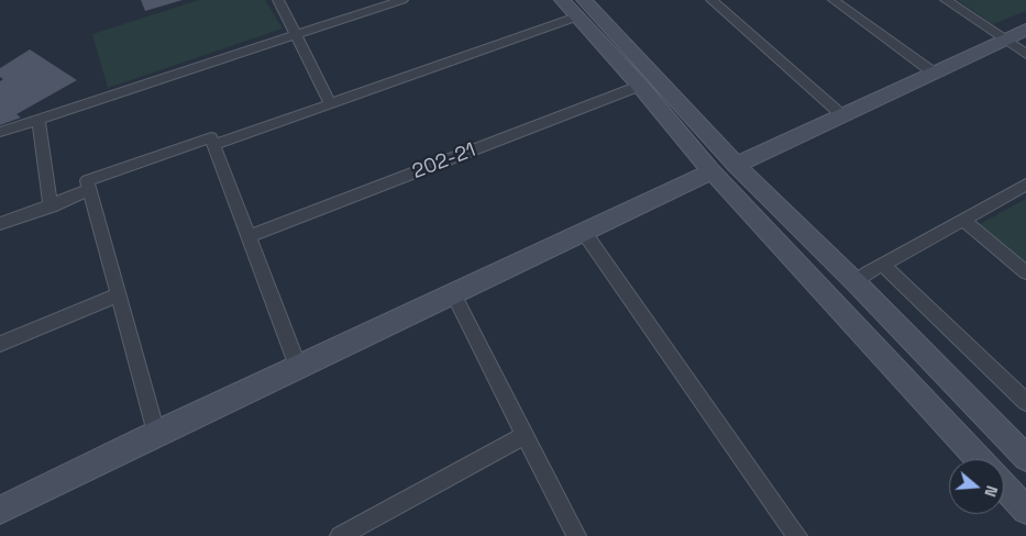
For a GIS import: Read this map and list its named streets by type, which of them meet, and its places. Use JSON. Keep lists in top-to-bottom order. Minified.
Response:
{"streets":{"street":["202-21"]},"north":"right"}
